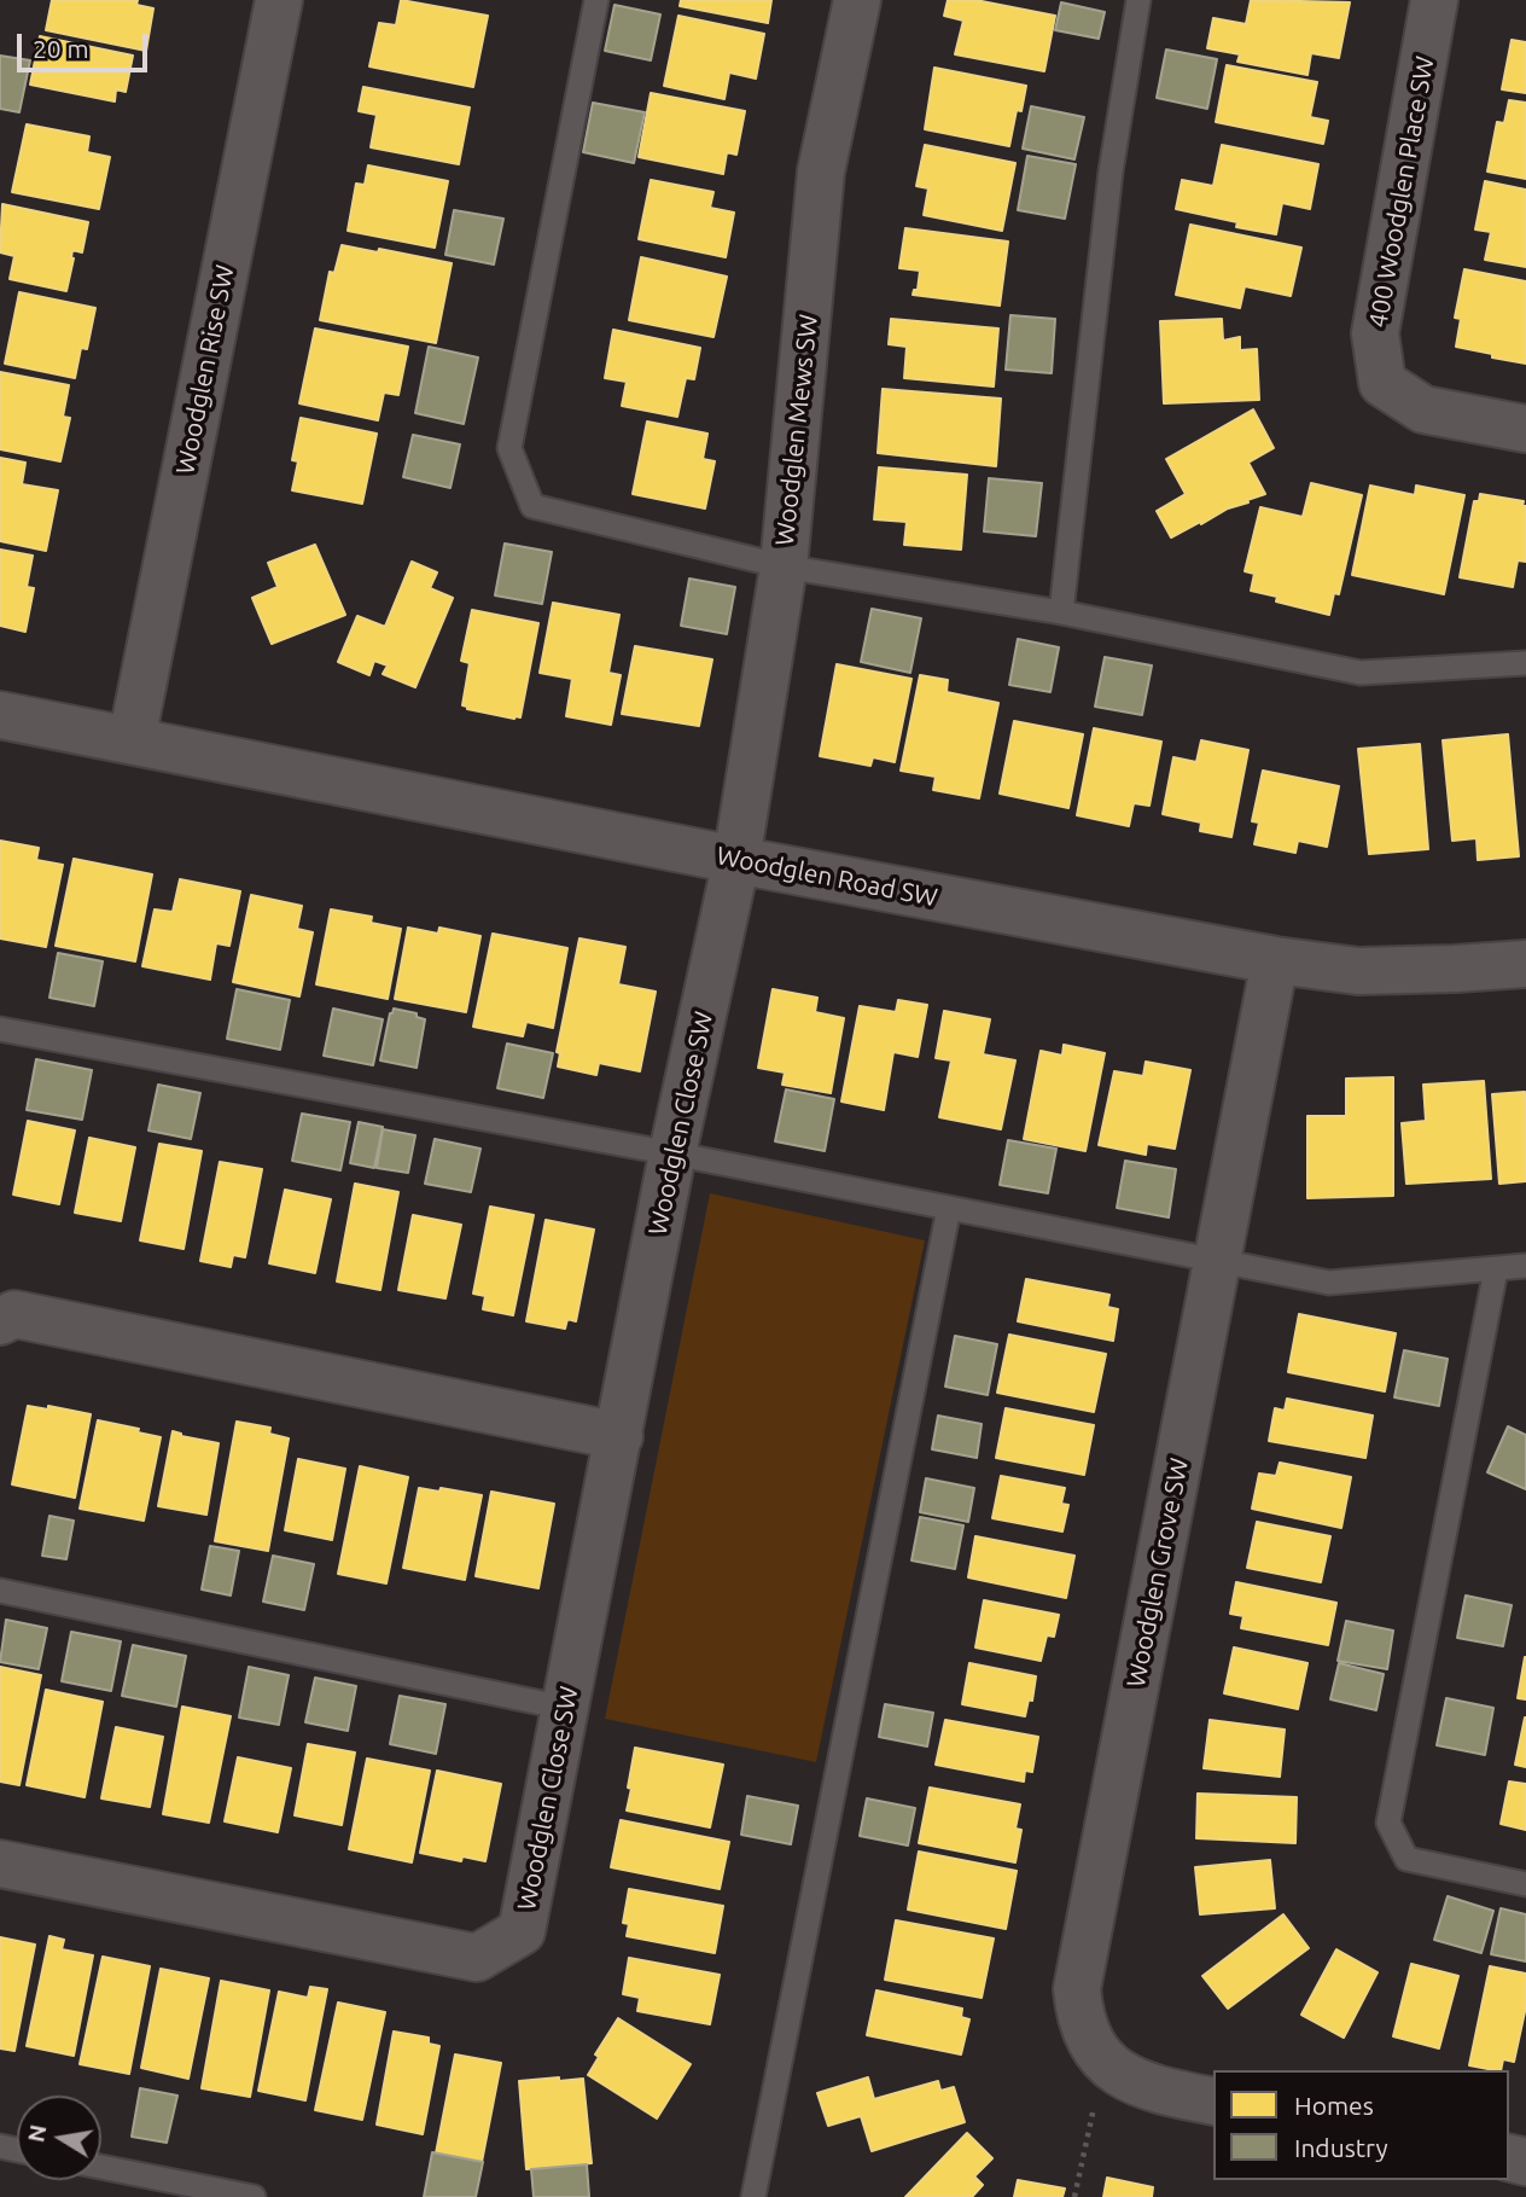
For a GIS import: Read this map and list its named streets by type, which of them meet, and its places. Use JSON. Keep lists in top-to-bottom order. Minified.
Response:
{"streets":{"street":["400 Woodglen Place SW","Woodglen Rise SW","Woodglen Mews SW","Woodglen Road SW","Woodglen Close SW","Woodglen Grove SW"]},"crossings":[["Woodglen Rise SW","Woodglen Road SW"],["Woodglen Mews SW","Woodglen Road SW"],["Woodglen Mews SW","Woodglen Close SW"],["Woodglen Road SW","Woodglen Close SW"],["Woodglen Road SW","Woodglen Grove SW"]],"legend":["Homes","Industry"],"scale_bar":"20 m","north":"left"}
